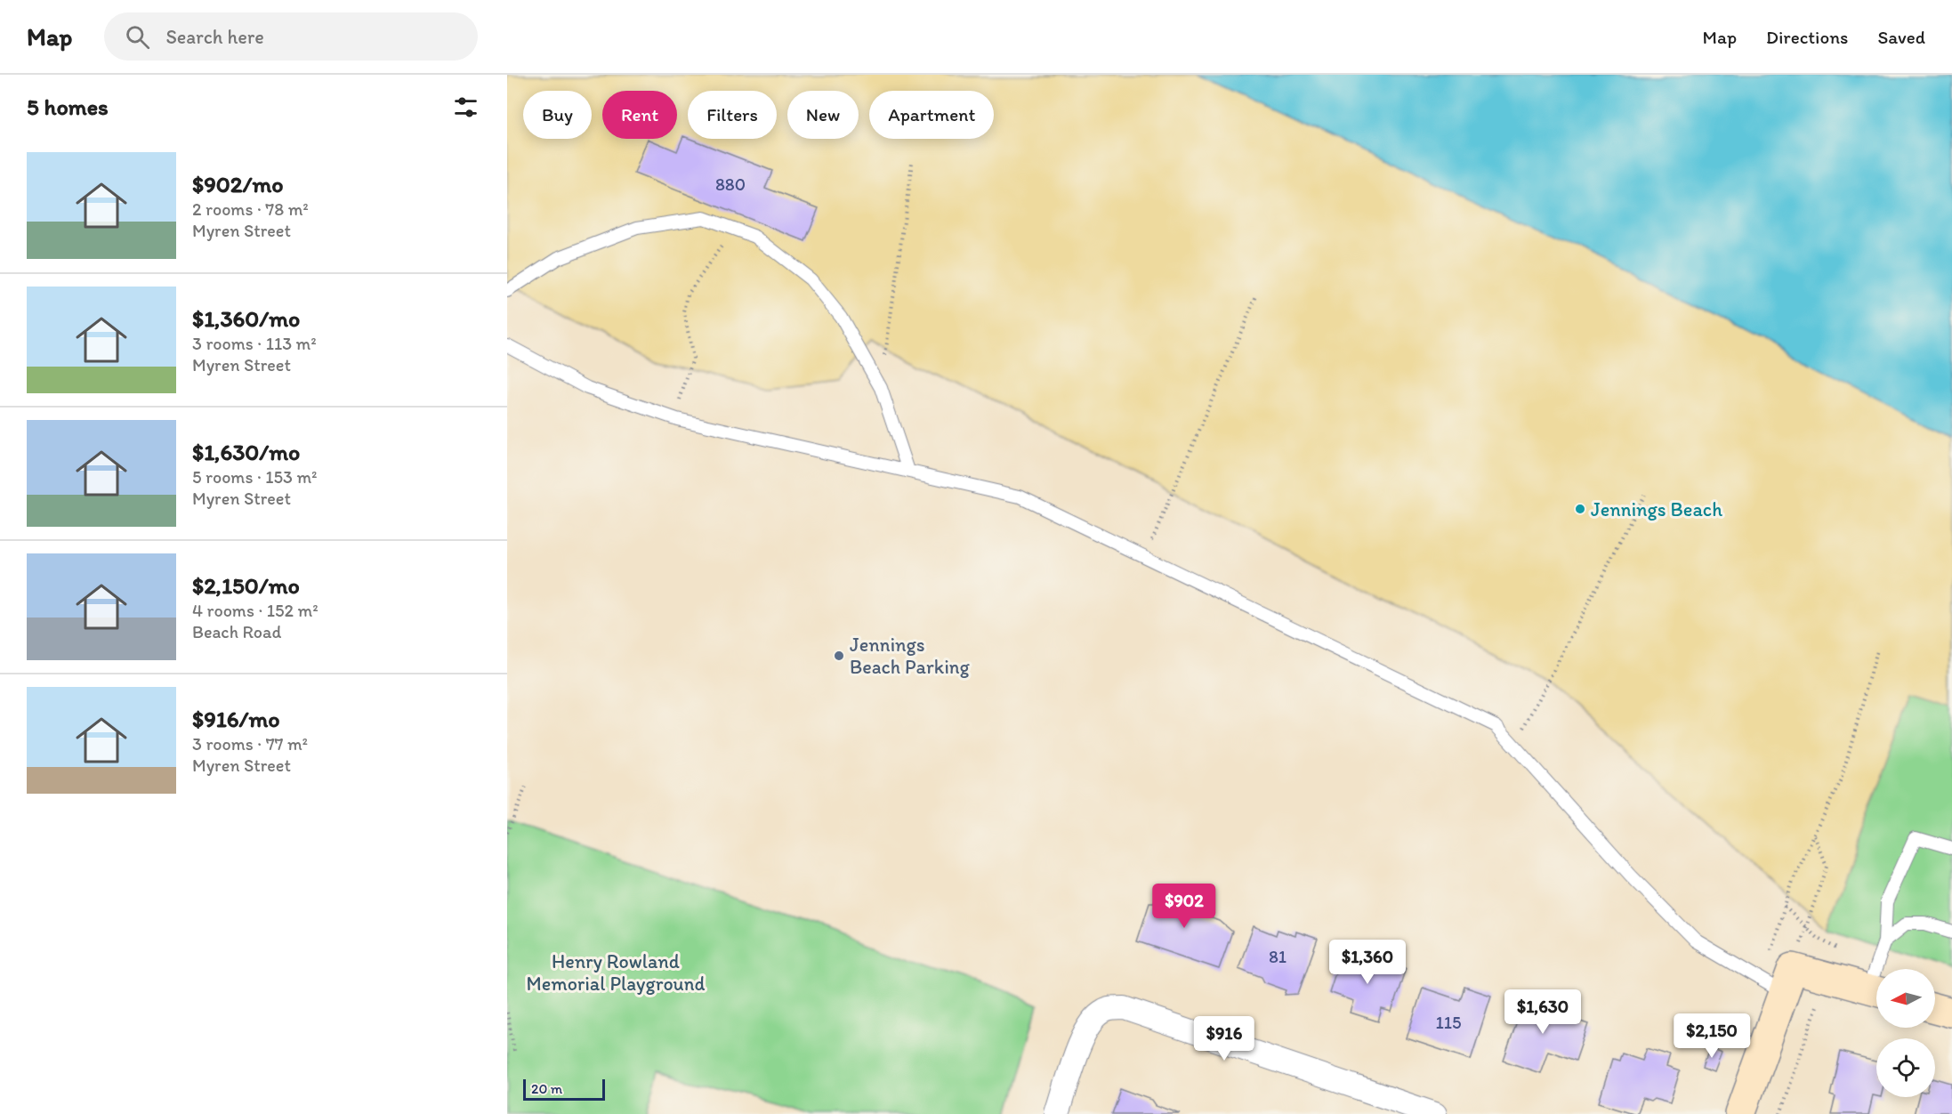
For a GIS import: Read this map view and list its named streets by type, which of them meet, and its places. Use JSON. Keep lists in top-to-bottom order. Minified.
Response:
{"parks":["Henry Rowland Memorial Playground"],"places":["Jennings Beach","Jennings Beach Parking"],"house_numbers":["880","81","115"],"scale_bar":"20 m","north":"left","page":{"header":"Map","search":"Search here","nav":["Map","Directions","Saved"],"heading":"5 homes","chip":["Buy","Rent","Filters","New","Apartment"],"list":[{"name":"$902/mo","note":"2 rooms · 78 m² · Myren Street"},{"name":"$1,360/mo","note":"3 rooms · 113 m² · Myren Street"},{"name":"$1,630/mo","note":"5 rooms · 153 m² · Myren Street"},{"name":"$2,150/mo","note":"4 rooms · 152 m² · Beach Road"},{"name":"$916/mo","note":"3 rooms · 77 m² · Myren Street"}],"price":["$902","$1,360","$1,630","$2,150","$916"],"scale":"20 m"}}
